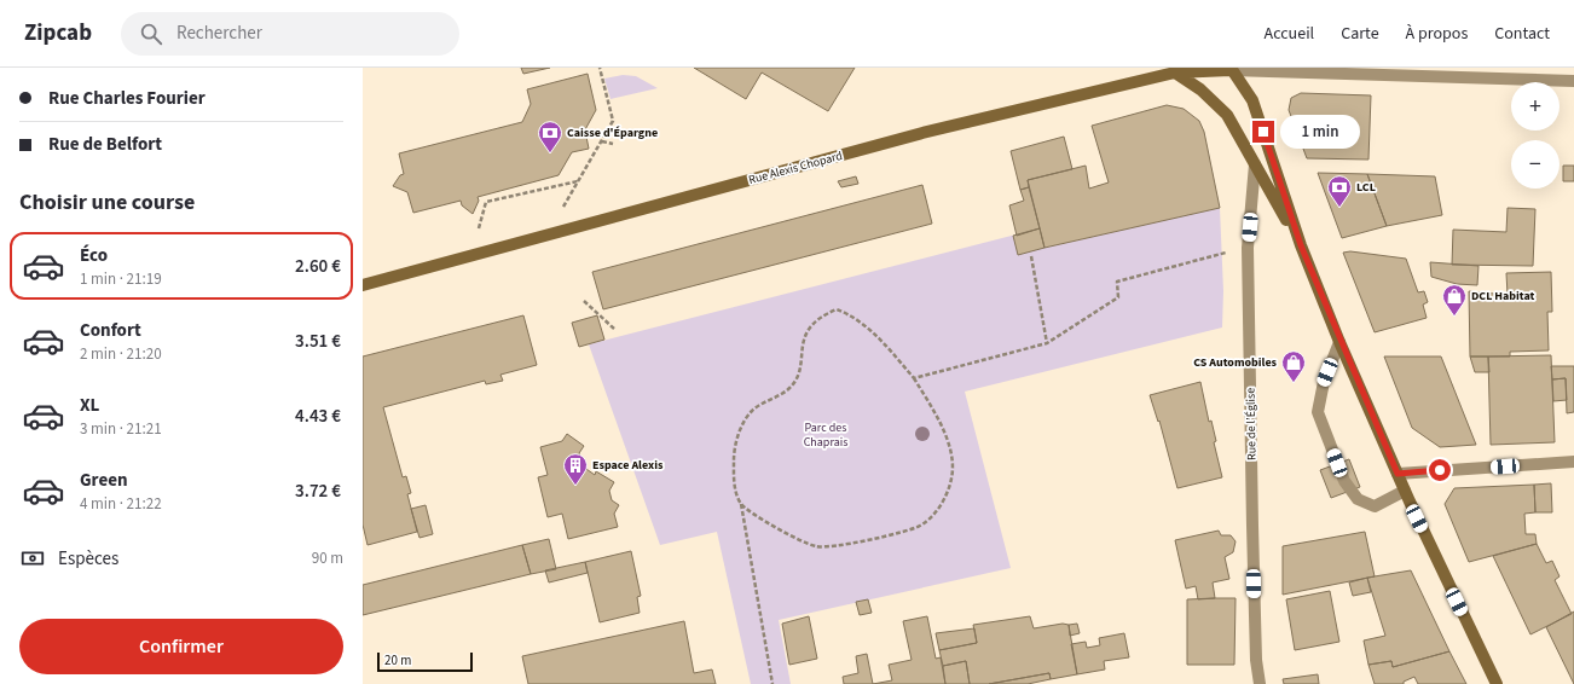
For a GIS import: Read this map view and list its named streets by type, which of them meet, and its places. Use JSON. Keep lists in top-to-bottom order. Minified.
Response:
{"streets":{"main road":["Rue Alexis Chopard"],"street":["Rue de l’Église"]},"parks":["Parc des Chaprais"],"places":{"bank":["Caisse d'Épargne","LCL"],"shop":["DCL Habitat","CS Automobiles"],"building":["Espace Alexis"]},"scale_bar":"20 m","page":{"header":"Zipcab","search":"Rechercher","nav":["Accueil","Carte","À propos","Contact"],"banner":["Rue Charles Fourier","Rue de Belfort"],"map_buttons":["+","−"],"bubble":"1 min","heading":"Choisir une course","list":[{"name":"Éco","note":"1 min · 21:19","value":"2.60 €"},{"name":"Confort","note":"2 min · 21:20","value":"3.51 €"},{"name":"XL","note":"3 min · 21:21","value":"4.43 €"},{"name":"Green","note":"4 min · 21:22","value":"3.72 €"}],"pay":["Espèces","90 m"],"buttons":"Confirmer","scale":"20 m"}}
